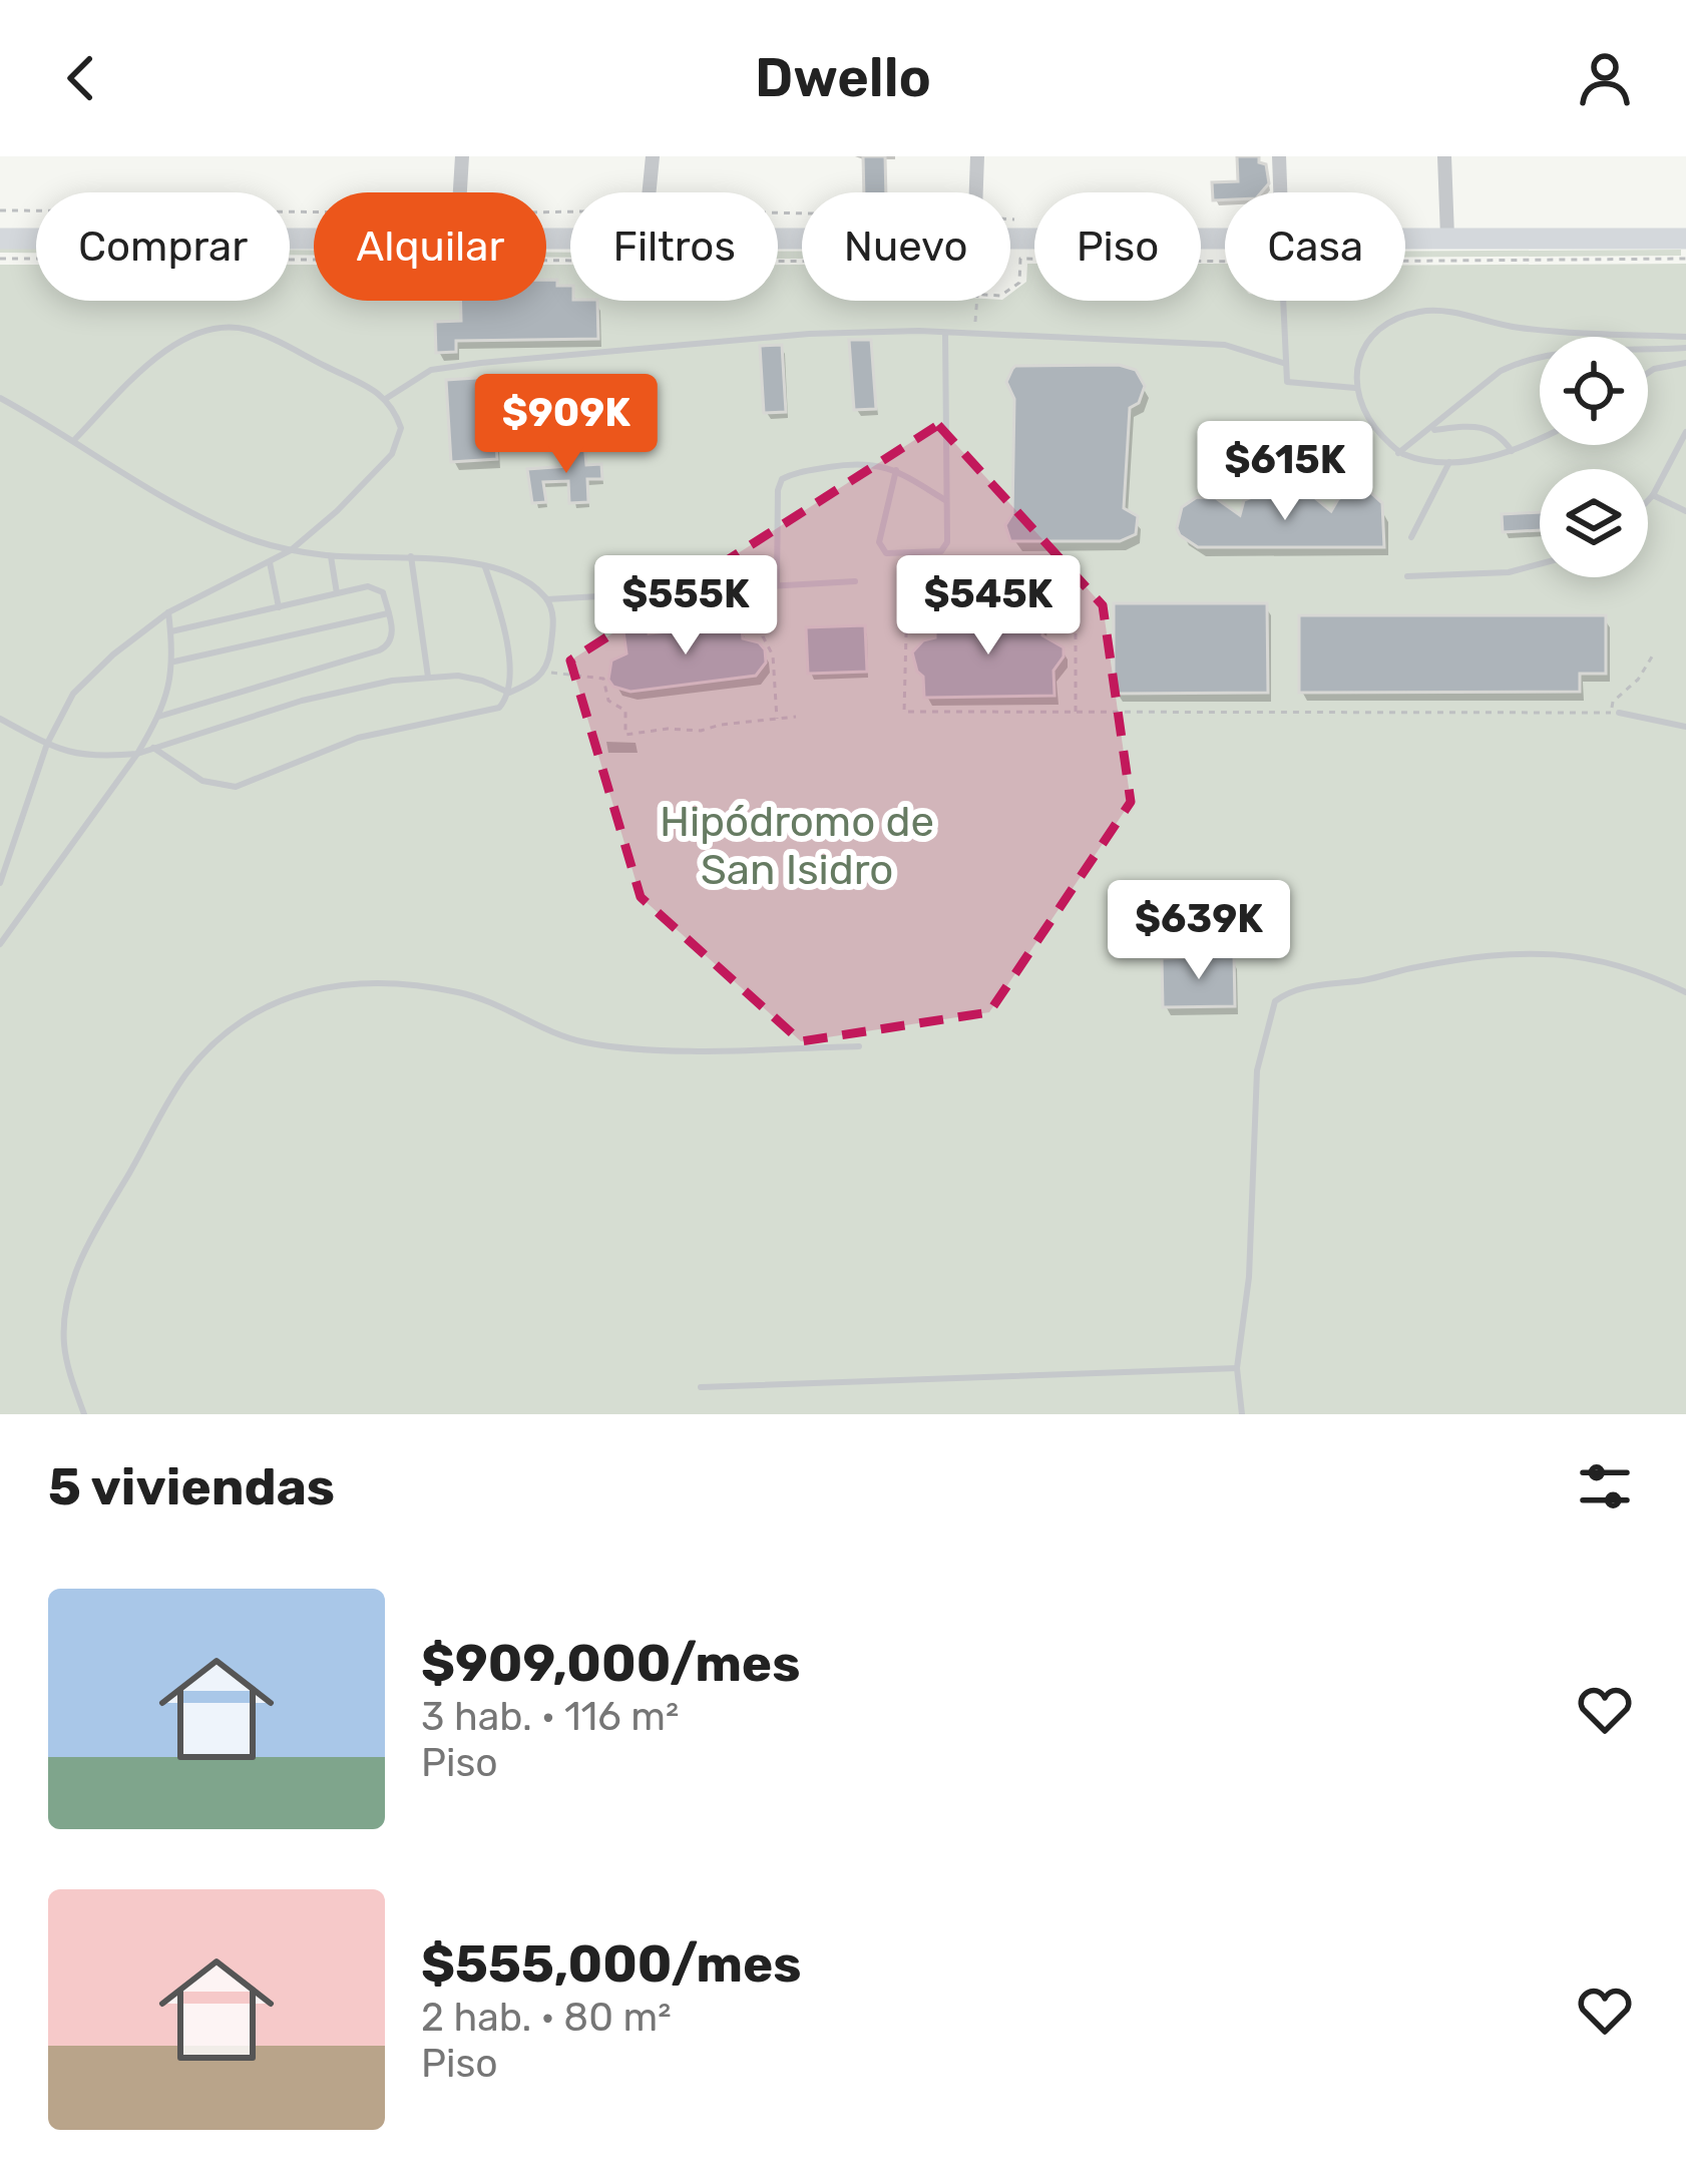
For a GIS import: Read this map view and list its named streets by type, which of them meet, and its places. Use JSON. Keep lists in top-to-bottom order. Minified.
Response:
{"parks":["Hipódromo de San Isidro"],"page":{"header":"Dwello","chip":["Comprar","Alquilar","Filtros","Nuevo","Piso","Casa"],"price":["$909K","$615K","$555K","$545K","$639K"],"heading":"5 viviendas","list":[{"name":"$909,000/mes","note":"3 hab. · 116 m² · Piso"},{"name":"$555,000/mes","note":"2 hab. · 80 m² · Piso"}]}}
